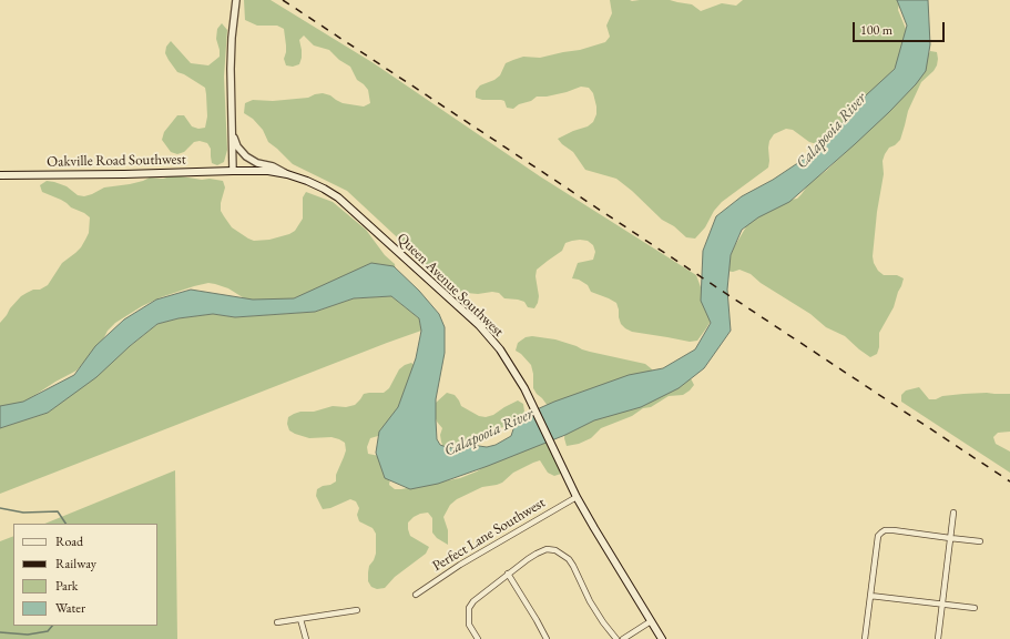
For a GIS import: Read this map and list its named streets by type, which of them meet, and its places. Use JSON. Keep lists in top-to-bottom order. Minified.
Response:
{"streets":{"main road":["Oakville Road Southwest","Queen Avenue Southwest"],"street":["Perfect Lane Southwest"]},"crossings":[["Oakville Road Southwest","Queen Avenue Southwest"],["Queen Avenue Southwest","Perfect Lane Southwest"]],"water":["Calapooia River"],"legend":["Road","Railway","Park","Water"],"scale_bar":"100 m"}
